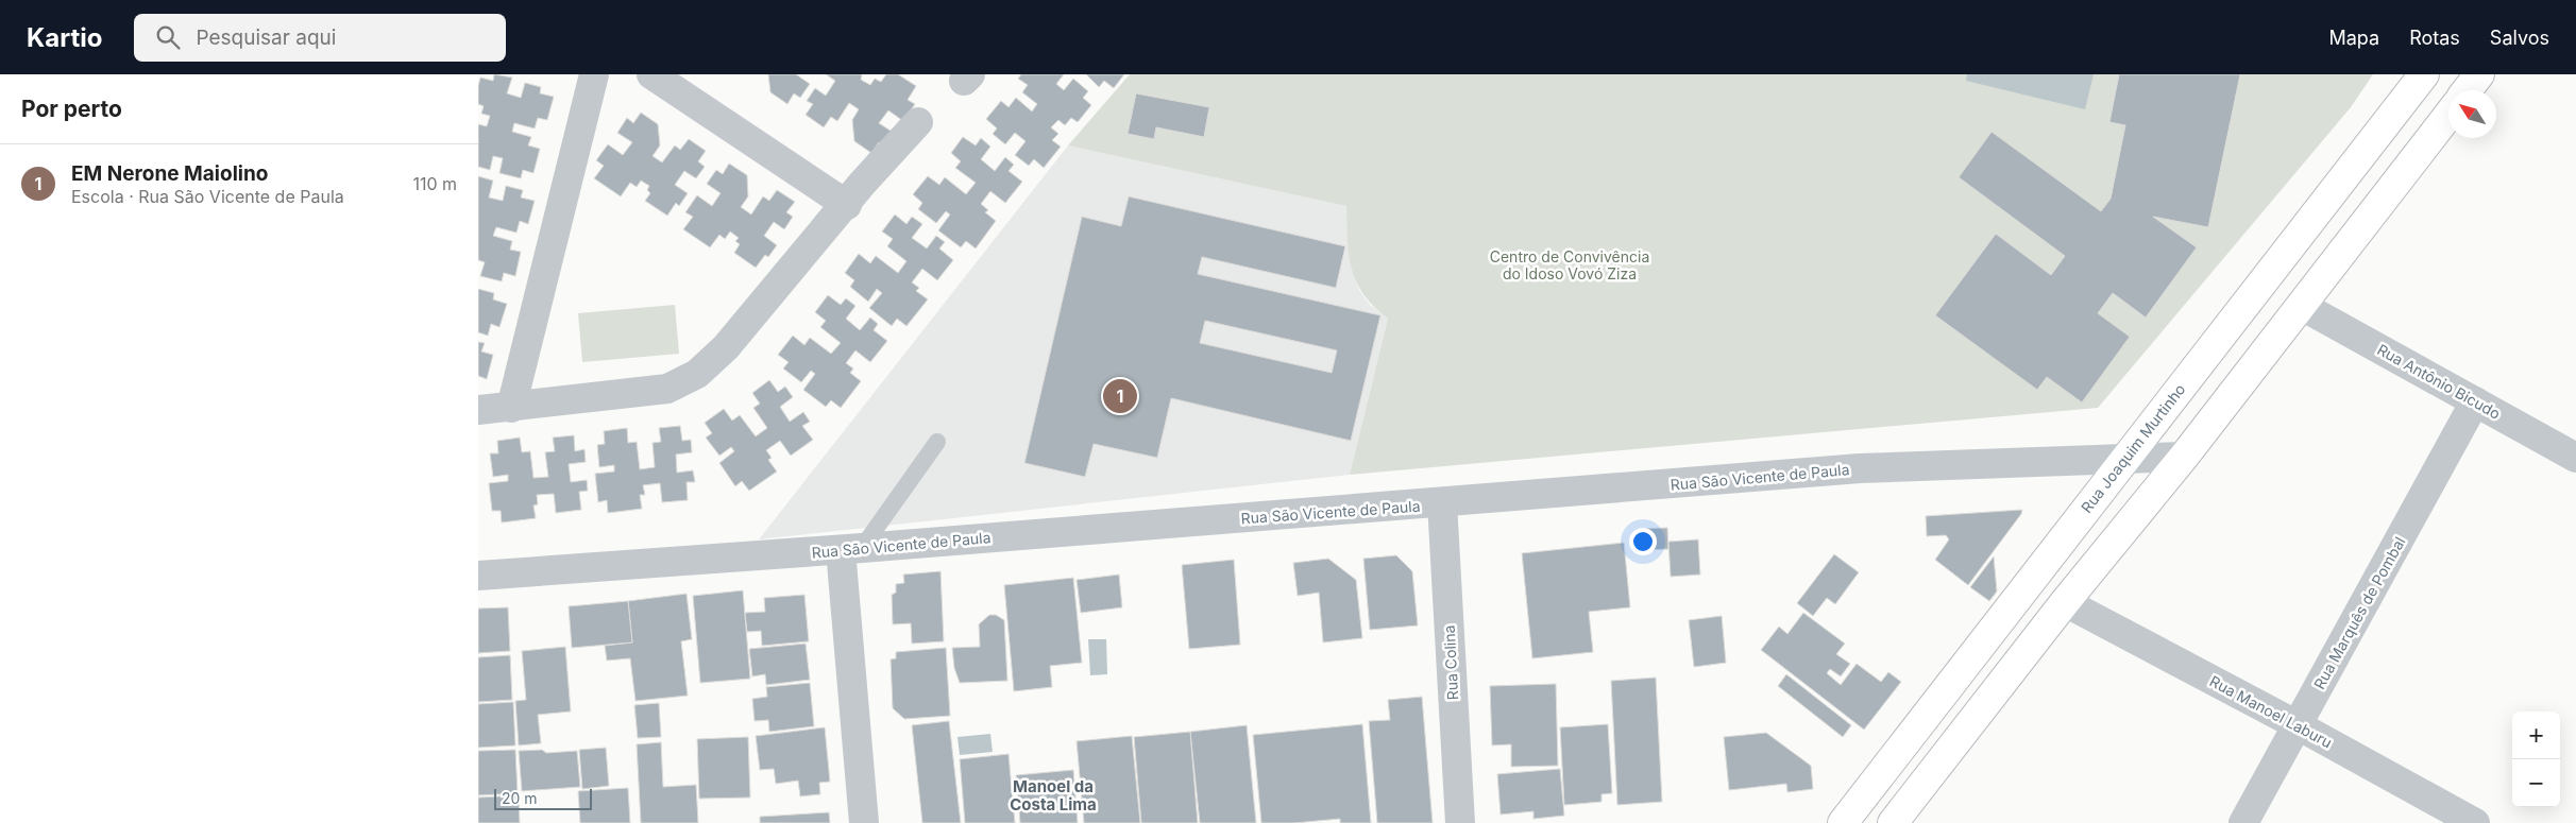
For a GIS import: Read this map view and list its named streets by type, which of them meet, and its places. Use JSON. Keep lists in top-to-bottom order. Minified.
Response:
{"streets":{"main road":["Rua Joaquim Murtinho"],"street":["Rua Antônio Bicudo","Rua São Vicente de Paula","Rua Marquês de Pombal","Rua Colina","Rua Manoel Laburu"]},"crossings":[["Rua Antônio Bicudo","Rua Marquês de Pombal"],["Rua Joaquim Murtinho","Rua São Vicente de Paula"],["Rua São Vicente de Paula","Rua Colina"],["Rua Marquês de Pombal","Rua Manoel Laburu"]],"districts":["Manoel da Costa Lima"],"parks":["Centro de Convivência do Idoso Vovó Ziza"],"scale_bar":"20 m","north":"top left","page":{"header":"Kartio","search":"Pesquisar aqui","nav":["Mapa","Rotas","Salvos"],"heading":"Por perto","list":[{"mark":"1","name":"EM Nerone Maiolino","note":"Escola · Rua São Vicente de Paula","value":"110 m"}],"pins":"1","map_buttons":["+","−"],"scale":"20 m"}}
